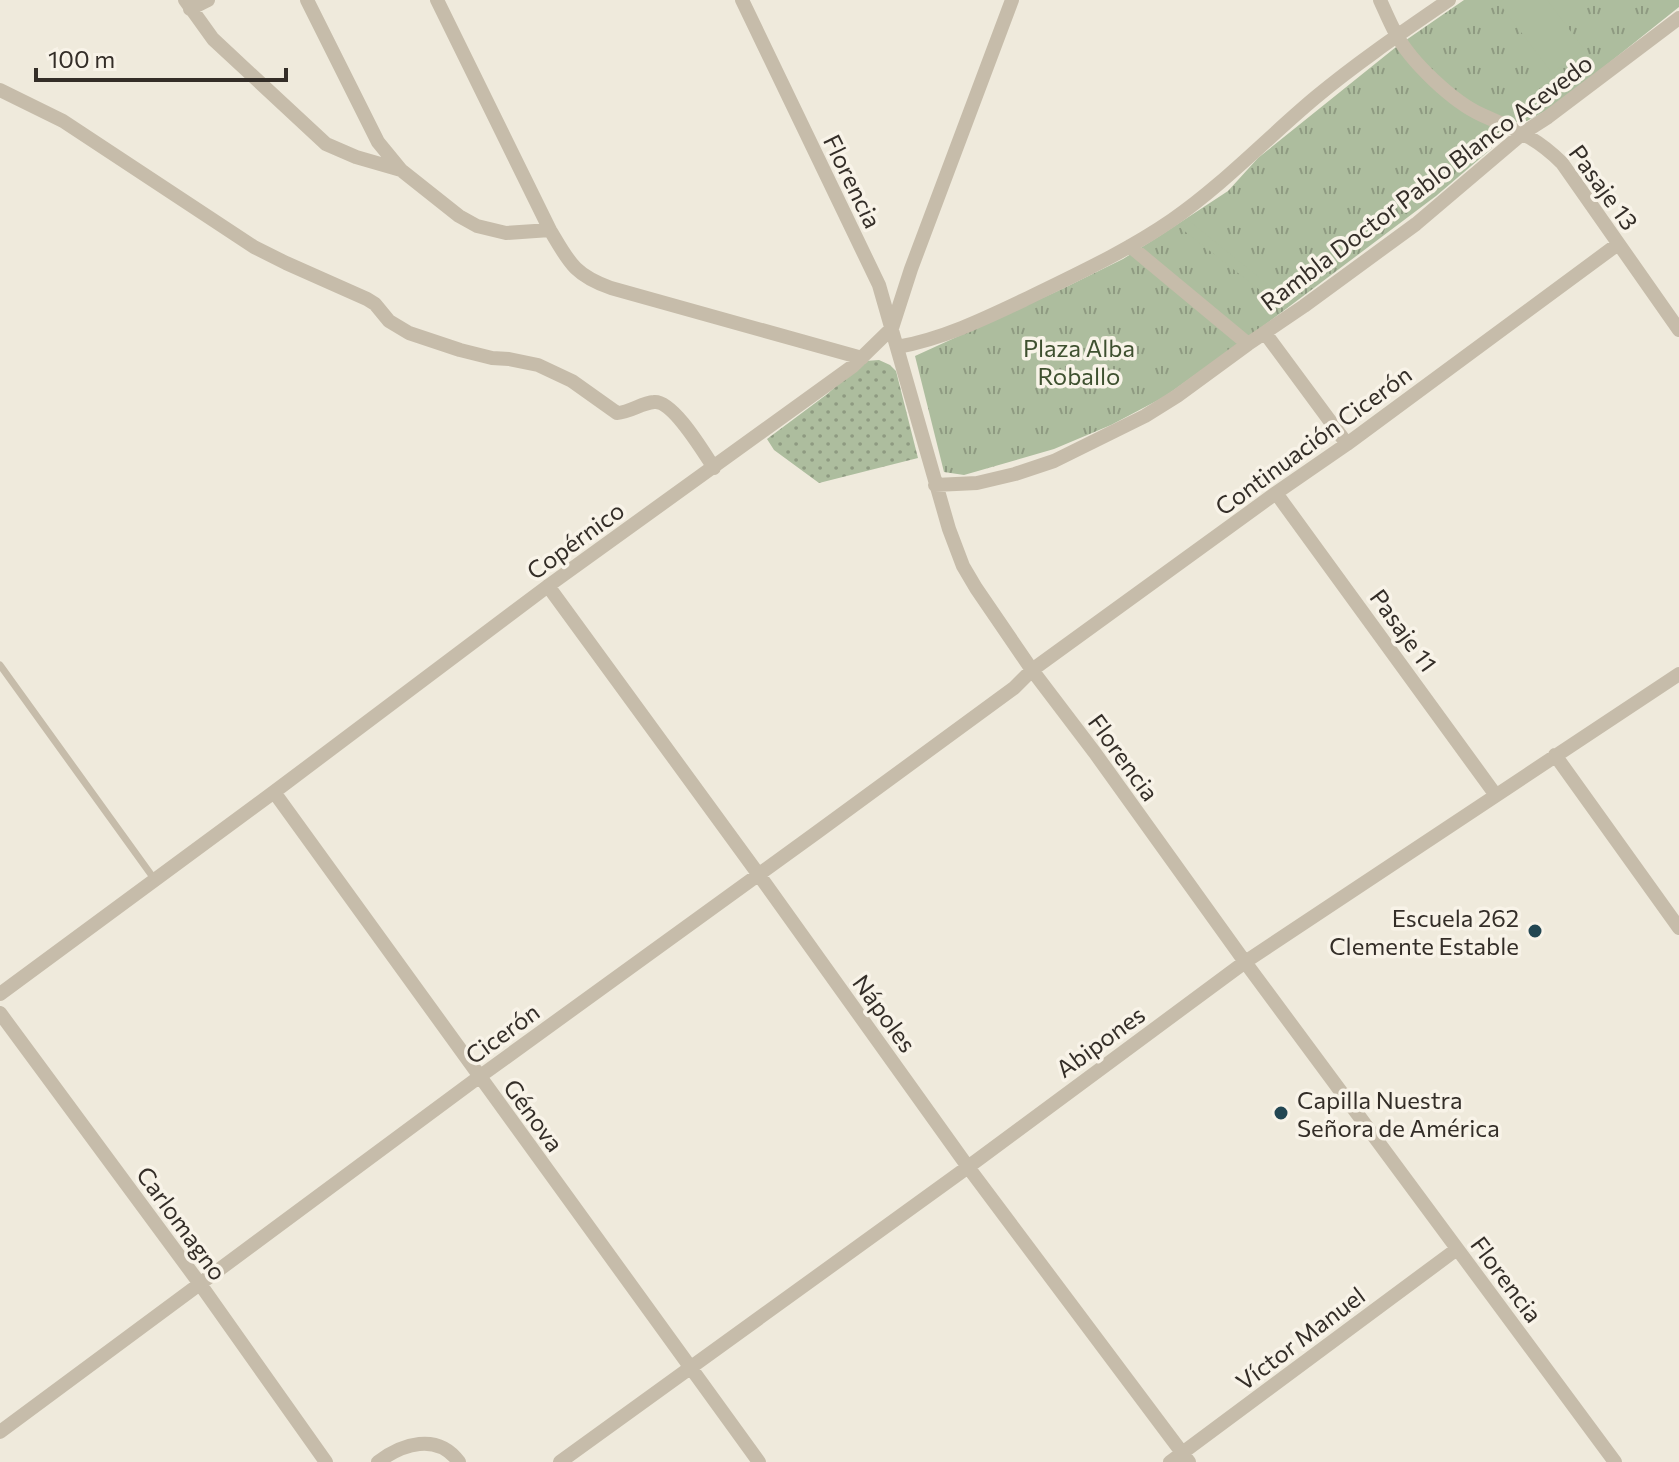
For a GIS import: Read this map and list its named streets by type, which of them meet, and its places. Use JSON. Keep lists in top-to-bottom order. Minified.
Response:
{"streets":{"street":["Florencia","Rambla Doctor Pablo Blanco Acevedo","Pasaje 13","Continuación Cicerón","Copérnico","Pasaje 11","Nápoles","Cicerón","Abipones","Génova","Carlomagno","Víctor Manuel"]},"crossings":[["Florencia","Rambla Doctor Pablo Blanco Acevedo"],["Florencia","Continuación Cicerón"],["Florencia","Copérnico"],["Florencia","Cicerón"],["Florencia","Abipones"],["Florencia","Víctor Manuel"],["Rambla Doctor Pablo Blanco Acevedo","Pasaje 13"],["Pasaje 13","Continuación Cicerón"],["Continuación Cicerón","Pasaje 11"],["Continuación Cicerón","Cicerón"],["Copérnico","Nápoles"],["Copérnico","Génova"],["Pasaje 11","Abipones"],["Nápoles","Cicerón"],["Nápoles","Abipones"],["Nápoles","Víctor Manuel"],["Cicerón","Génova"],["Cicerón","Carlomagno"],["Abipones","Génova"]],"parks":["Plaza Alba Roballo"],"places":["Escuela 262 Clemente Estable","Capilla Nuestra Señora de América"],"scale_bar":"100 m"}
